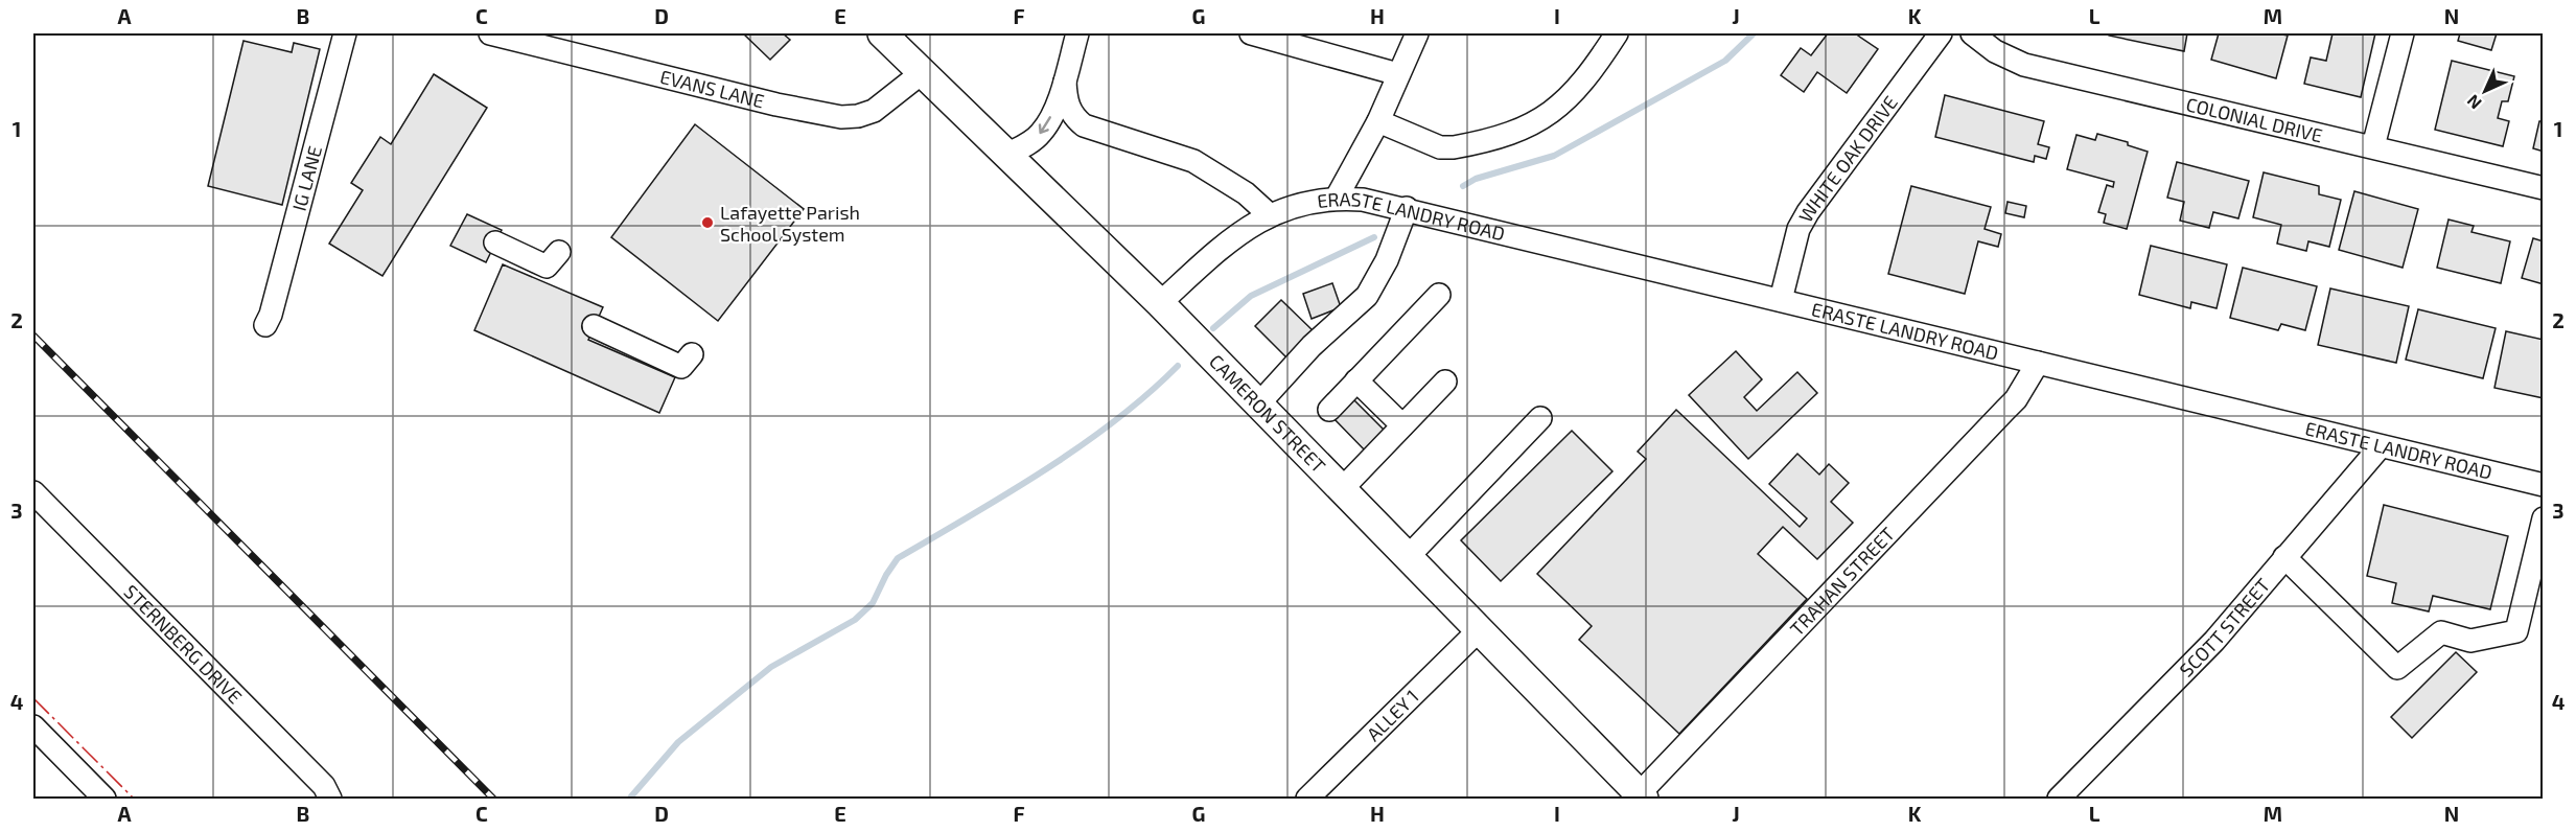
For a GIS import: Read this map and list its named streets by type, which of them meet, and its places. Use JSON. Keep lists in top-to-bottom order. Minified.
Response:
{"streets":{"main road":["CAMERON STREET"],"street":["EVANS LANE","COLONIAL DRIVE","WHITE OAK DRIVE","IG LANE","ERASTE LANDRY ROAD","TRAHAN STREET","SCOTT STREET","STERNBERG DRIVE","ALLEY 1"]},"crossings":[["EVANS LANE","CAMERON STREET"],["WHITE OAK DRIVE","ERASTE LANDRY ROAD"],["ERASTE LANDRY ROAD","CAMERON STREET"],["ERASTE LANDRY ROAD","TRAHAN STREET"],["ERASTE LANDRY ROAD","SCOTT STREET"],["CAMERON STREET","TRAHAN STREET"],["CAMERON STREET","ALLEY 1"]],"places":["Lafayette Parish School System"],"north":"bottom left","grid":{"columns":["A","B","C","D","E","F","G","H","I","J","K","L","M","N"],"rows":["1","2","3","4"]}}
